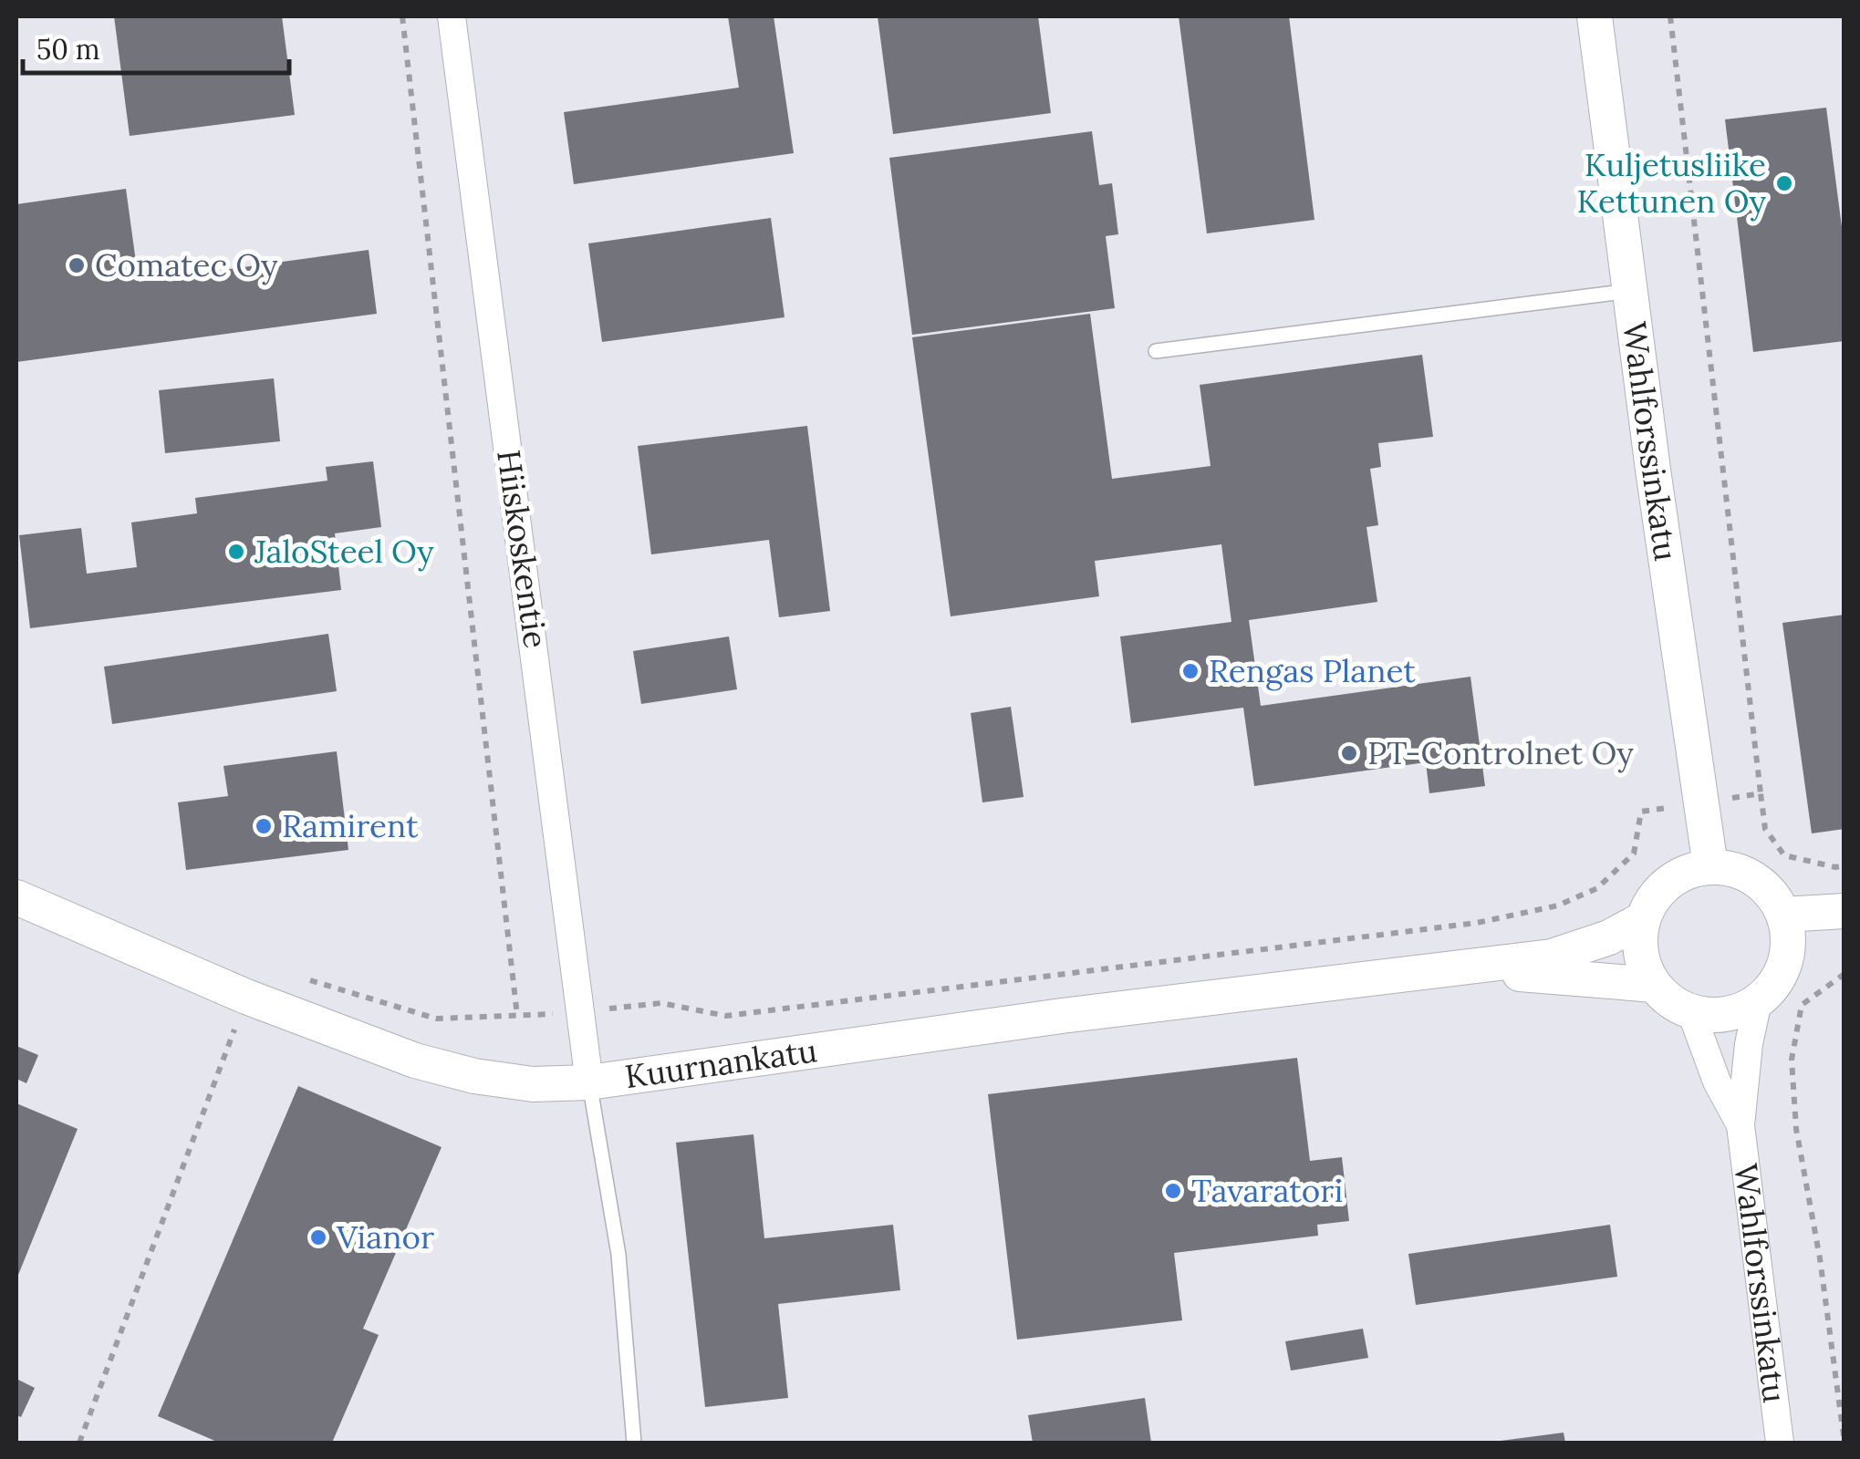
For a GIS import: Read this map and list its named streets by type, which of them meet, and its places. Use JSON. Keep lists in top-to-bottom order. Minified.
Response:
{"streets":{"street":["Wahlforssinkatu","Hiiskoskentie","Kuurnankatu"]},"crossings":[["Wahlforssinkatu","Kuurnankatu"],["Hiiskoskentie","Kuurnankatu"]],"places":["Kuljetusliike Kettunen Oy","Comatec Oy","JaloSteel Oy","Rengas Planet","PT-Controlnet Oy","Ramirent","Tavaratori","Vianor"],"scale_bar":"50 m"}
